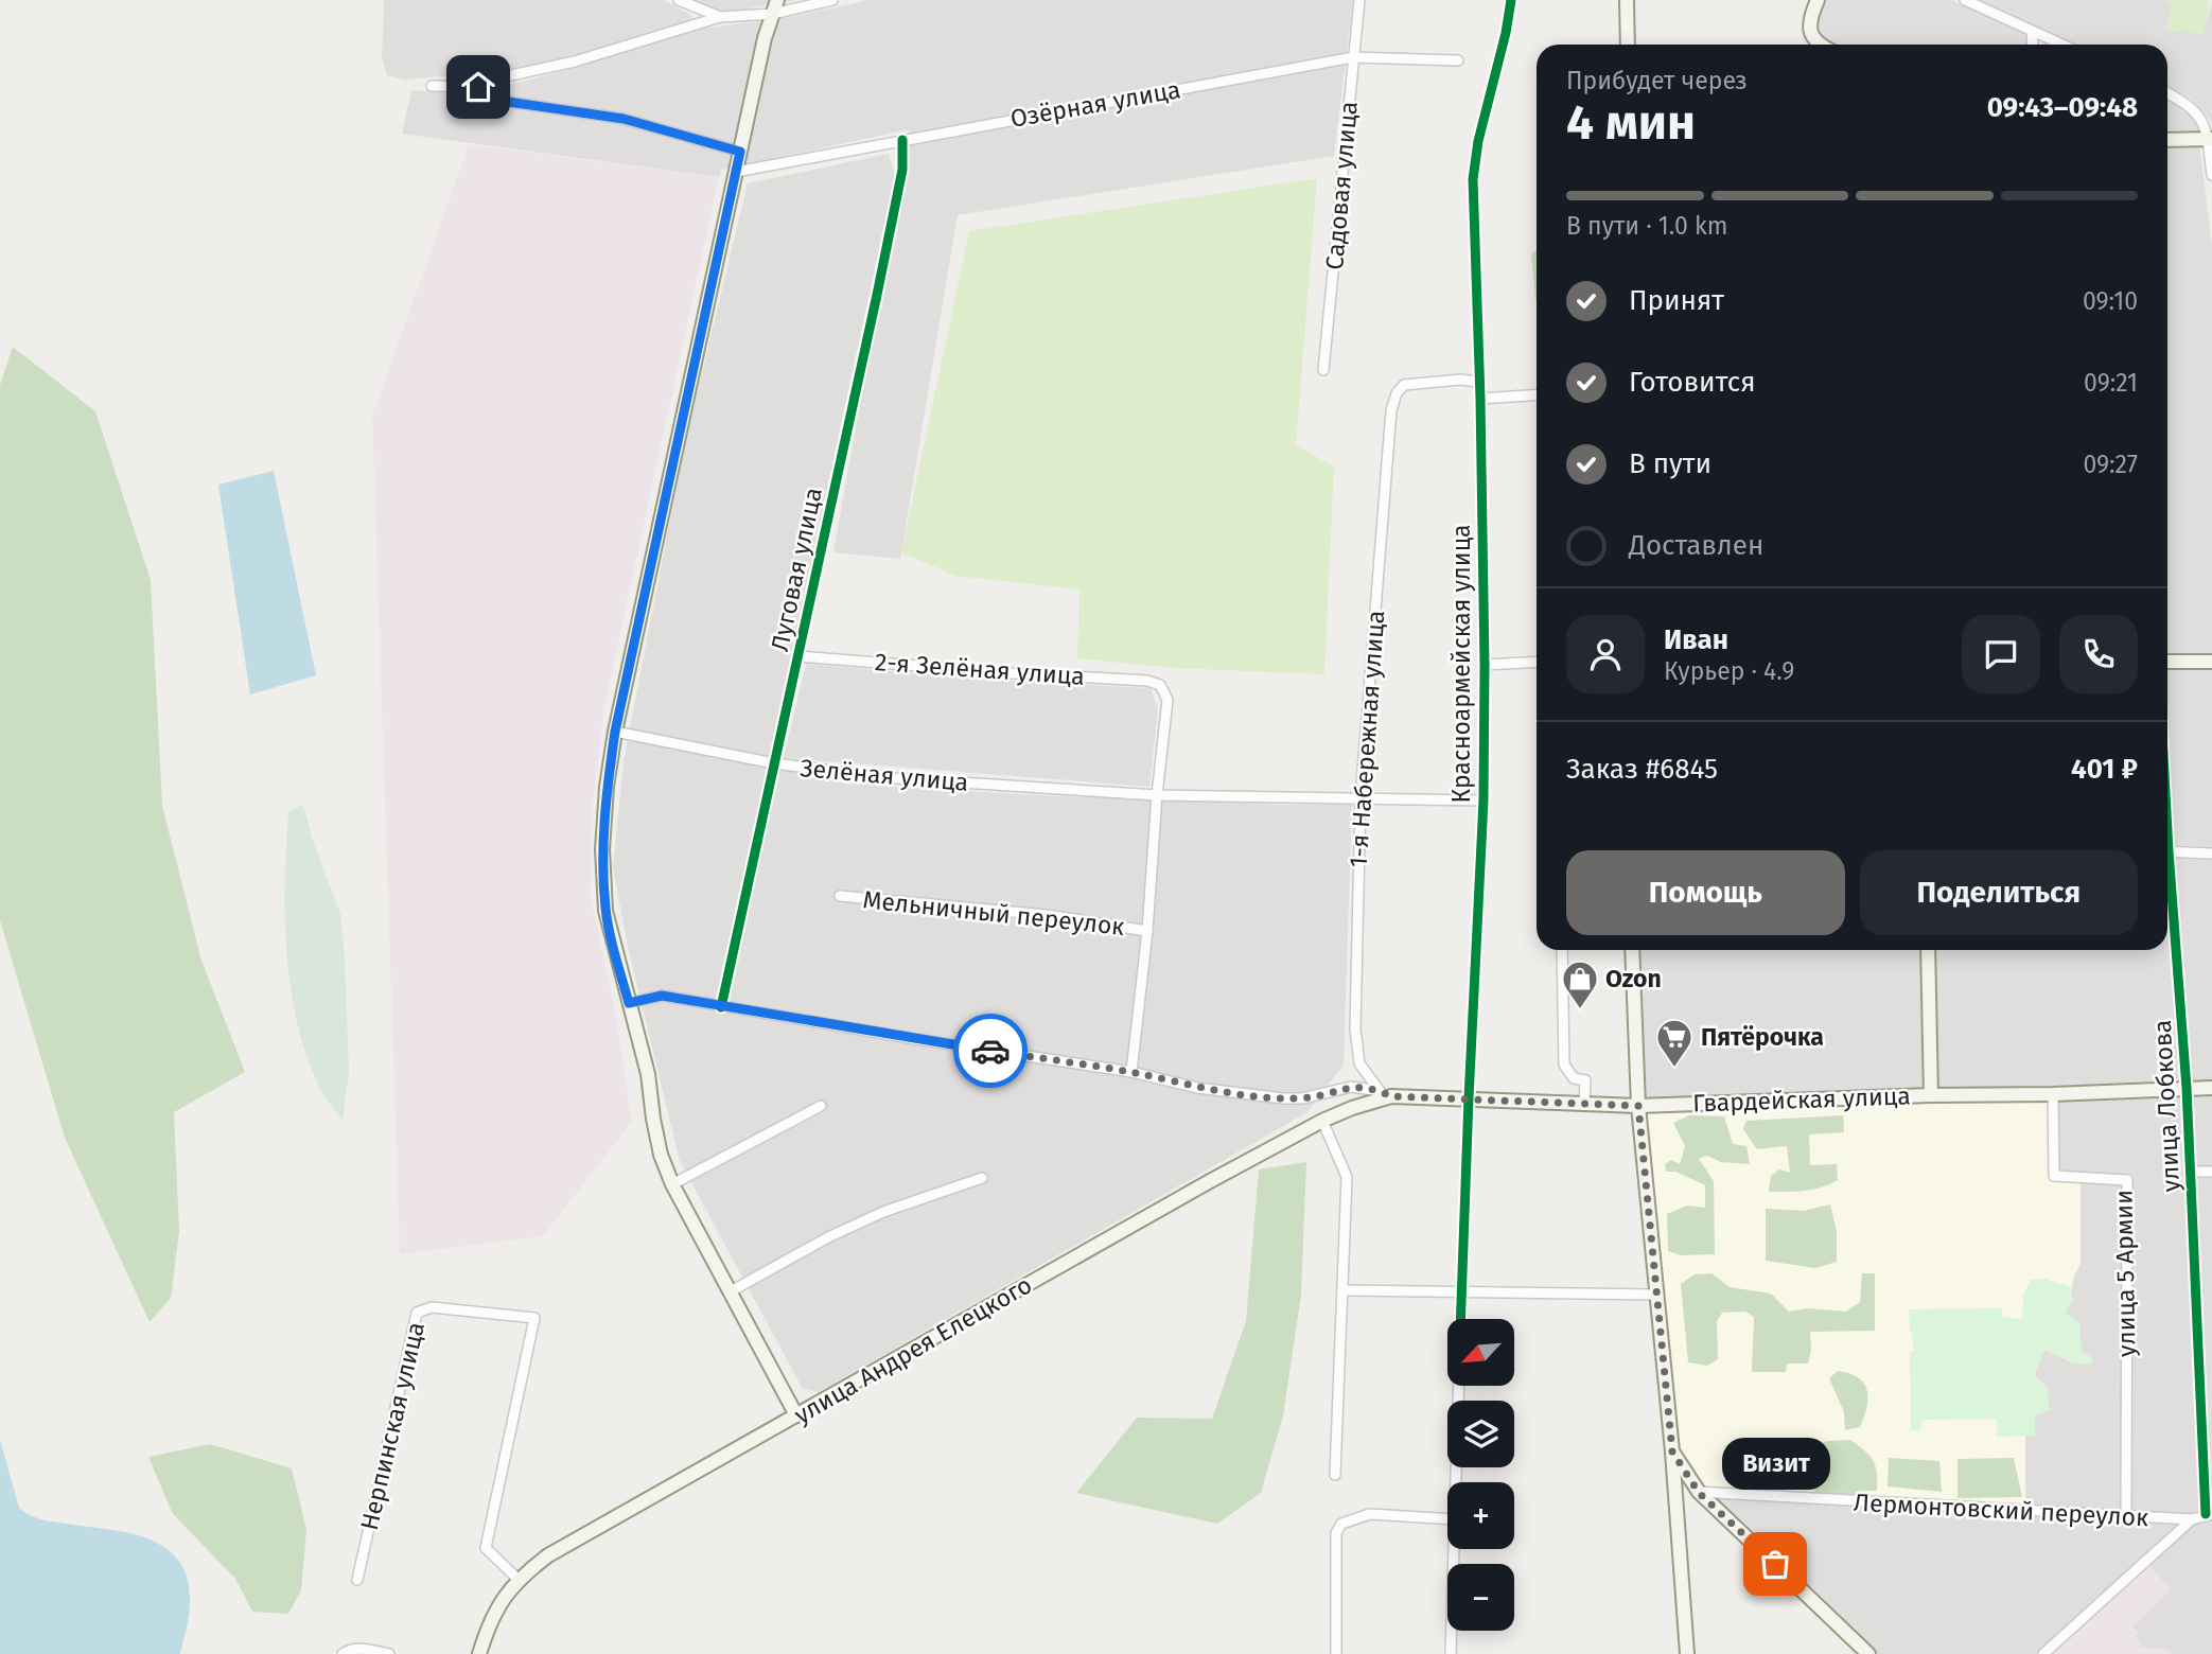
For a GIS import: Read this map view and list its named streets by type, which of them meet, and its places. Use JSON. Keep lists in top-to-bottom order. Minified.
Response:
{"streets":{"main road":["Гвардейская улица","улица Андрея Елецкого"],"street":["Озёрная улица","Садовая улица","Луговая улица","Красноармейская улица","2-я Зелёная улица","1-я Набережная улица","Зелёная улица","Мельничный переулок","улица Лобкова","улица 5 Армии","Нерпинская улица","Лермонтовский переулок"]},"crossings":[["Озёрная улица","Садовая улица"],["Озёрная улица","Луговая улица"],["Луговая улица","2-я Зелёная улица"],["Луговая улица","Зелёная улица"],["Красноармейская улица","1-я Набережная улица"],["Красноармейская улица","Зелёная улица"],["Красноармейская улица","Гвардейская улица"],["2-я Зелёная улица","Зелёная улица"],["1-я Набережная улица","Зелёная улица"],["1-я Набережная улица","Гвардейская улица"],["1-я Набережная улица","улица Андрея Елецкого"],["Гвардейская улица","улица Лобкова"],["Гвардейская улица","улица 5 Армии"],["Гвардейская улица","улица Андрея Елецкого"],["улица Лобкова","Лермонтовский переулок"],["улица 5 Армии","Лермонтовский переулок"],["улица Андрея Елецкого","Нерпинская улица"]],"places":{"shop":["Ozon"],"supermarket":["Пятёрочка"],"other":["Визит"]},"north":"bottom left","page":{"heading":["4 мин","Прибудет через","09:43–09:48"],"panel":["Иван","Курьер · 4.9","Заказ #6845","401 ₽"],"bar":"В пути · 1.0 km","list":[["Принят","09:10"],["Готовится","09:21"],["В пути","09:27"],"Доставлен"],"buttons":["Помощь","Поделиться"],"map_buttons":["+","−"],"bubble":"Визит"}}
